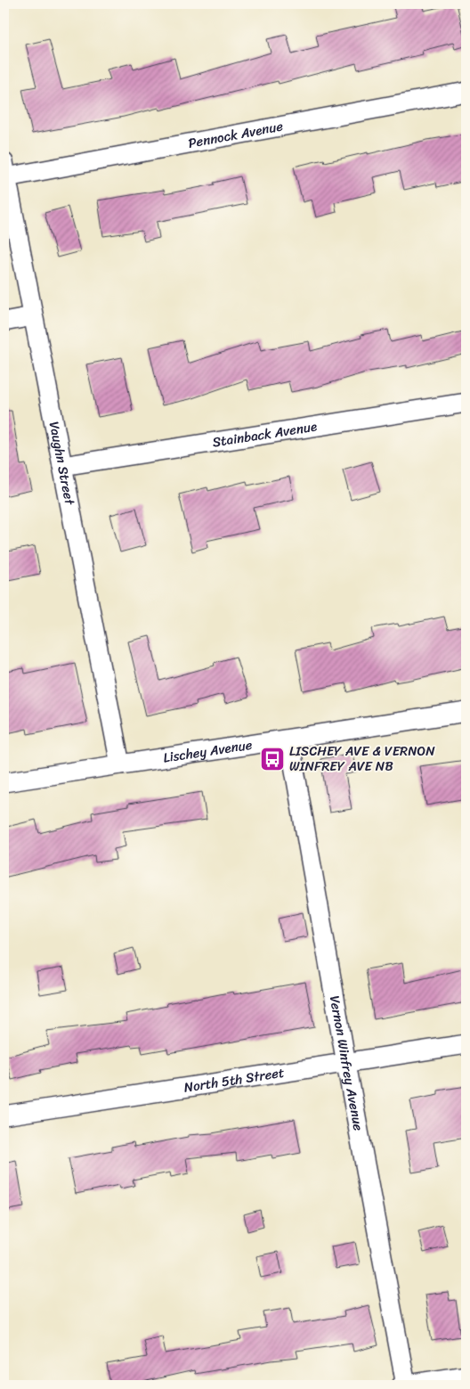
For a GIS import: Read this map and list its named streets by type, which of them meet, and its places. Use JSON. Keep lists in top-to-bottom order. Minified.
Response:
{"streets":{"street":["Pennock Avenue","Stainback Avenue","Vaughn Street","Lischey Avenue","Vernon Winfrey Avenue","North 5th Street"]},"crossings":[["Pennock Avenue","Vaughn Street"],["Stainback Avenue","Vaughn Street"],["Vaughn Street","Lischey Avenue"],["Lischey Avenue","Vernon Winfrey Avenue"],["Vernon Winfrey Avenue","North 5th Street"]],"places":{"bus stop":["LISCHEY AVE & VERNON WINFREY AVE NB"]}}
